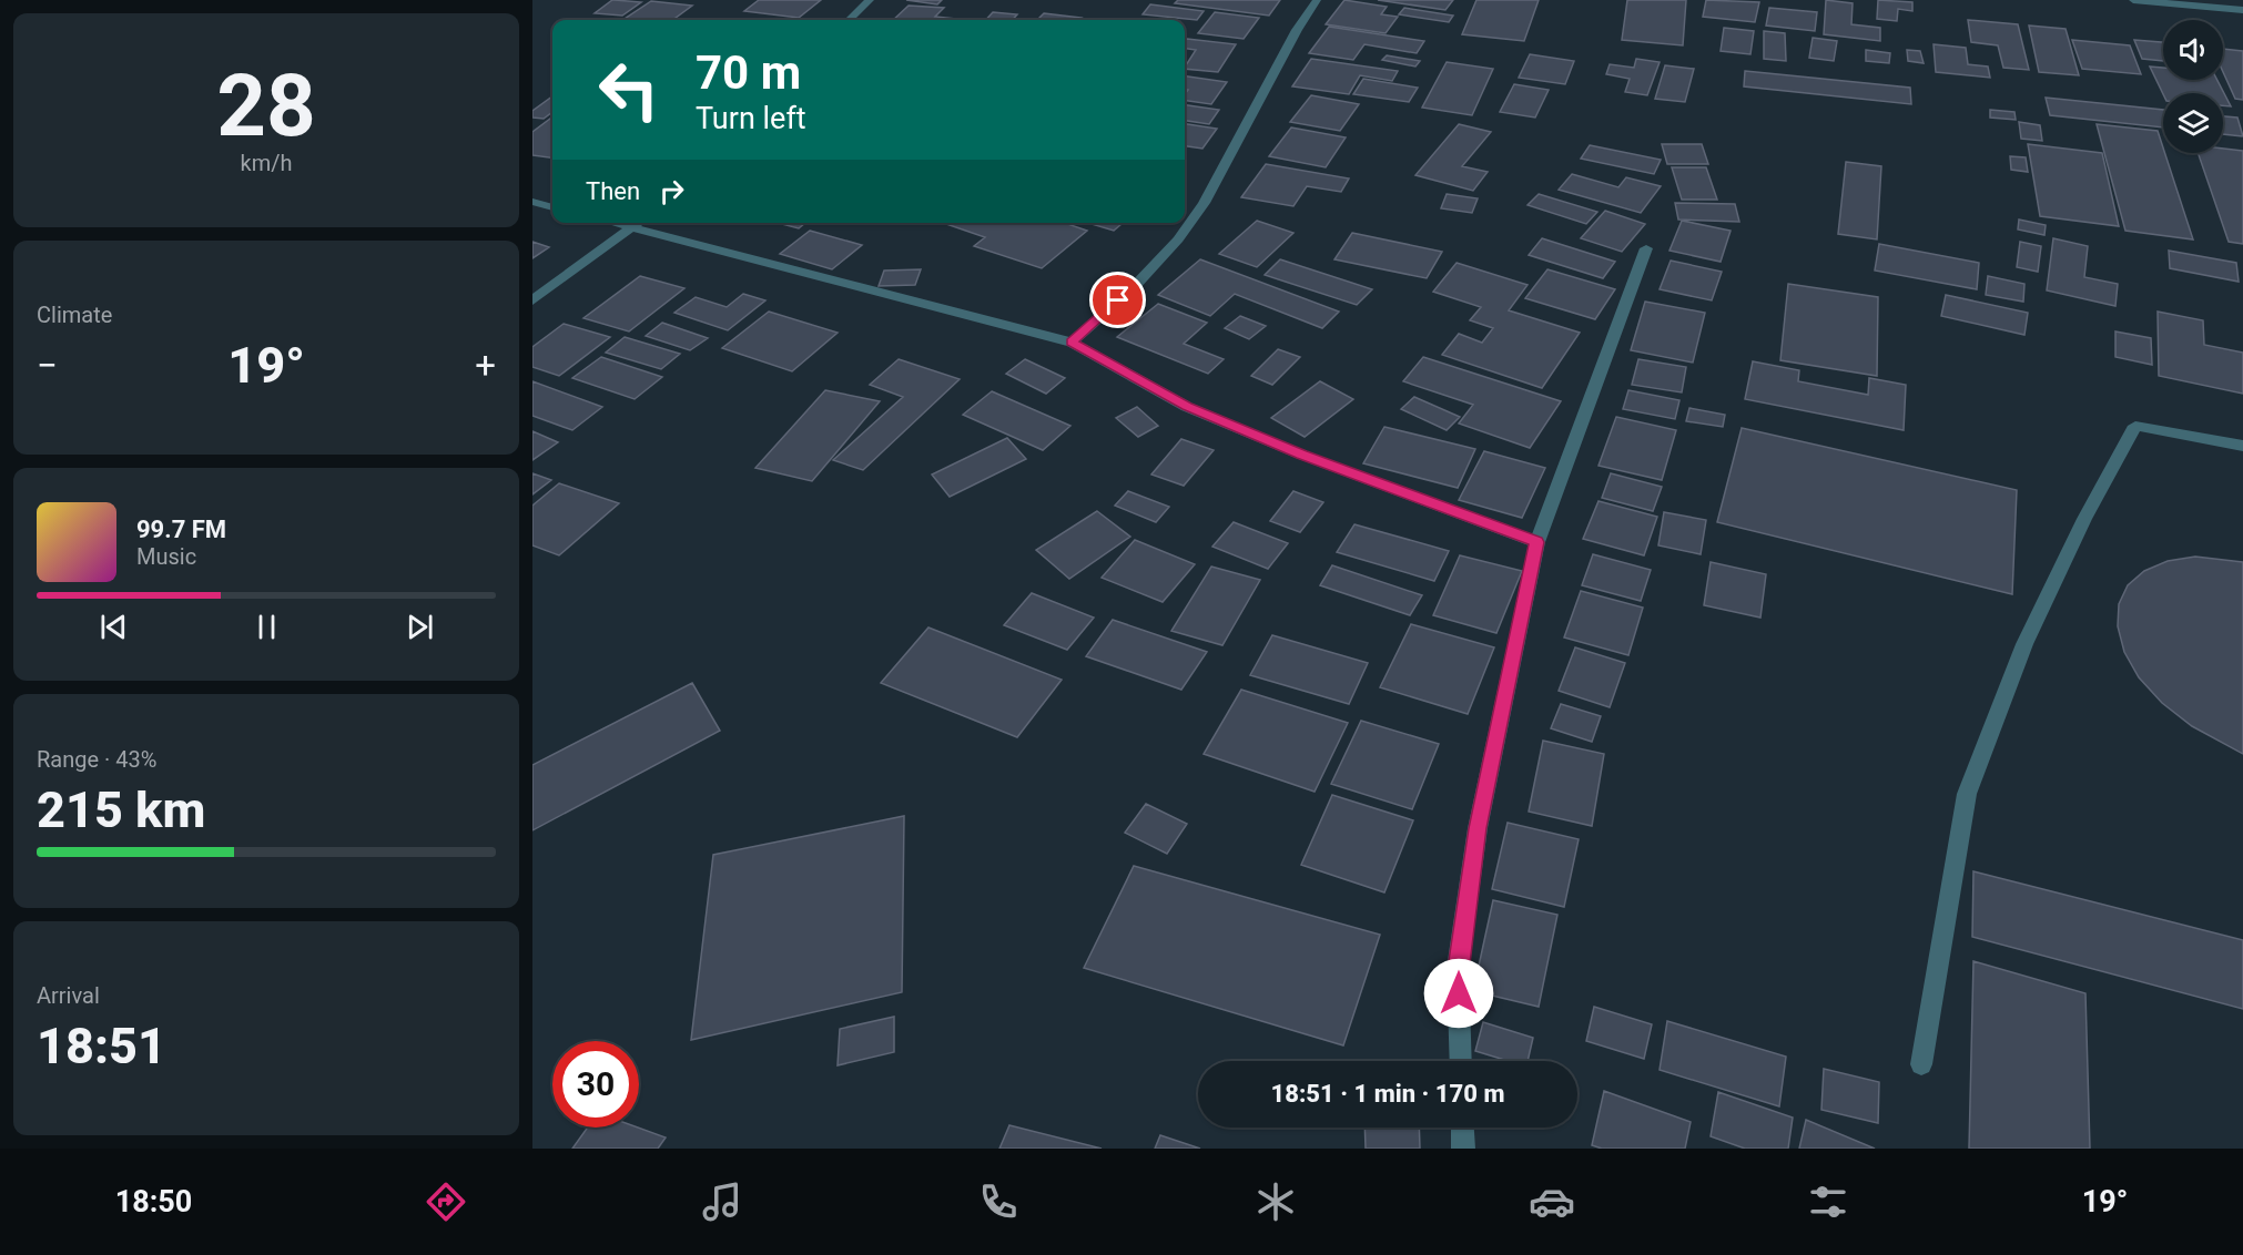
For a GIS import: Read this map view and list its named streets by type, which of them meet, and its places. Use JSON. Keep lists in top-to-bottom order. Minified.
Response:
{"page":{"tile":[["28","km/h"],"Climate",["Range · 43%","215 km"],["Arrival","18:51"]],"turn":["70 m","Turn left"],"then":"Then","heat":["−","19°","+"],"song":["99.7 FM","Music"],"limit":"30","trip":"18:51 · 1 min · 170 m","tabs":["18:50","19°"]}}
